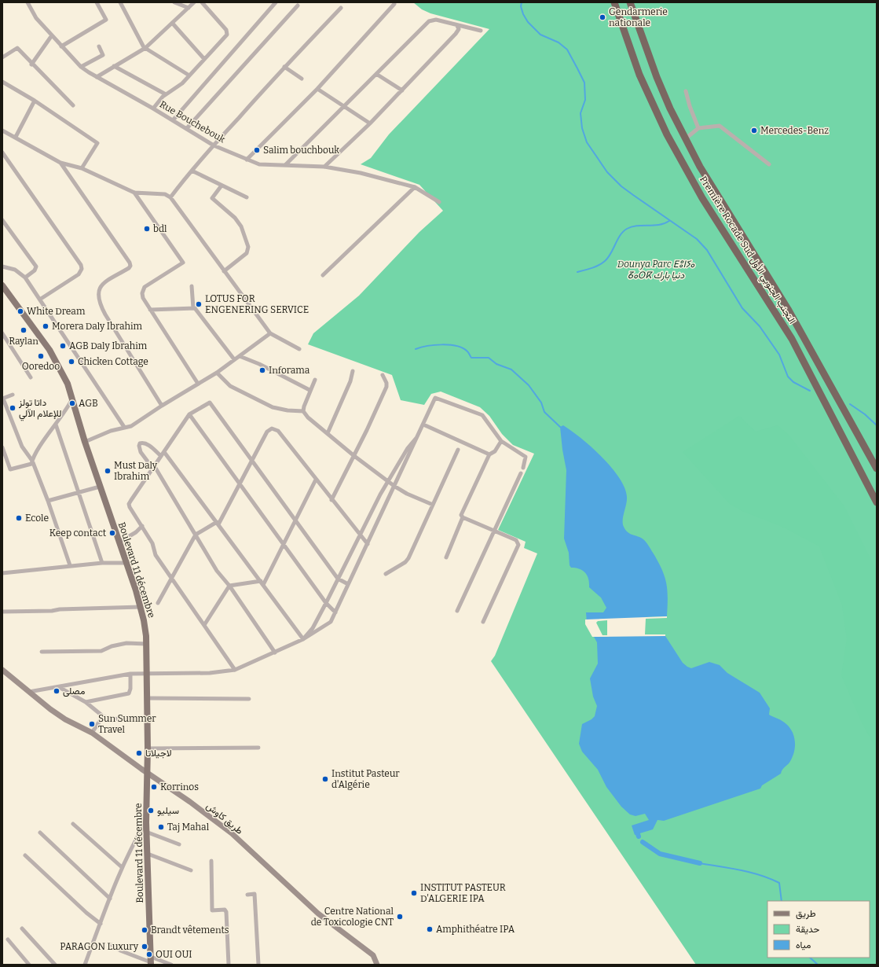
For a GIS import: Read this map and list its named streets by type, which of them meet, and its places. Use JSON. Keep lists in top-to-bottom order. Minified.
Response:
{"streets":{"highway":["Première Rocade Sud التجنب الجنوبي الأول"],"main road":["Boulevard 11 décembre"],"street":["Rue Bouchebouk","طريق كاوش"]},"crossings":[["Boulevard 11 décembre","طريق كاوش"]],"parks":["Dounya Parc ⴹⵓⵏⵢⴰ ⵒⴰⵔⴽ دنيا بارك"],"places":["Gendarmerie nationale","Mercedes-Benz","Salim bouchbouk","bdl","LOTUS FOR ENGENERING SERVICE","White Dream","Morera Daly Ibrahim","Raylan","AGB Daly Ibrahim","Ooredoo","Chicken Cottage","Inforama","AGB","داتا تولز للإعلام الآلي","Must Daly Ibrahim","Ecole","Keep contact","مصلى","Sun Summer Travel","لاجيلاتا","Institut Pasteur d'Algérie","Korrinos","سيليو","Taj Mahal","INSTITUT PASTEUR D'ALGERIE IPA","Centre National de Toxicologie CNT","Amphithéatre IPA","Brandt vêtements","PARAGON Luxury","OUI OUI"],"legend":["طريق","حديقة","مياه"]}
